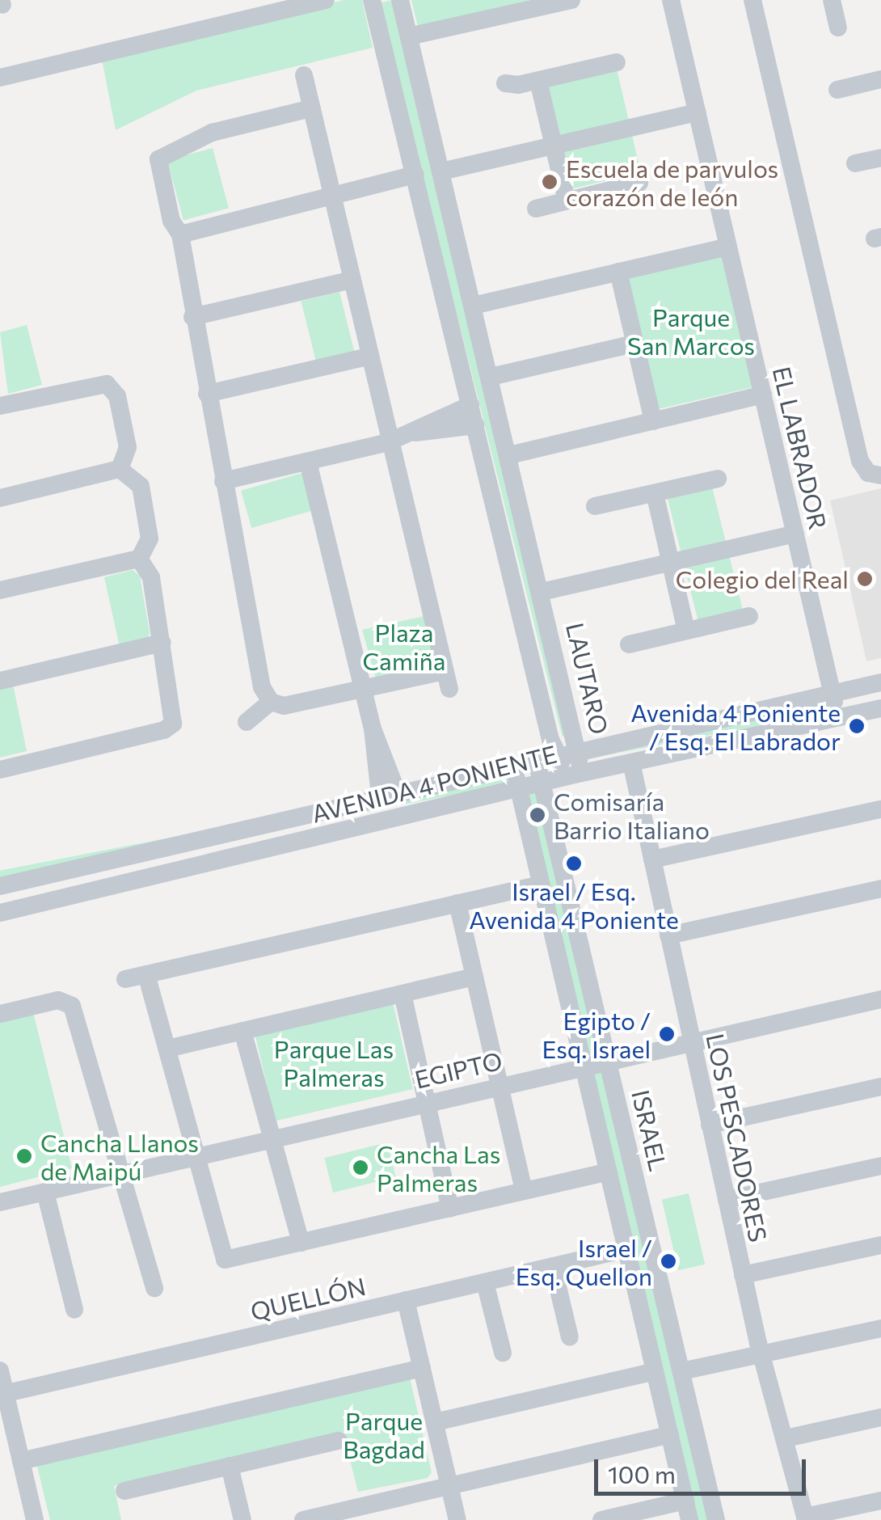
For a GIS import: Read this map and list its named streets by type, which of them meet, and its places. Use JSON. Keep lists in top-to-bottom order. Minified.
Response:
{"streets":{"street":["EL LABRADOR","LAUTARO","AVENIDA 4 PONIENTE","EGIPTO","ISRAEL","LOS PESCADORES","QUELLÓN"]},"crossings":[["EL LABRADOR","AVENIDA 4 PONIENTE"],["LAUTARO","AVENIDA 4 PONIENTE"],["AVENIDA 4 PONIENTE","ISRAEL"],["AVENIDA 4 PONIENTE","LOS PESCADORES"],["EGIPTO","ISRAEL"],["EGIPTO","LOS PESCADORES"],["ISRAEL","QUELLÓN"]],"parks":["Parque San Marcos","Plaza Camiña","Parque Las Palmeras","Parque Bagdad"],"places":["Escuela de parvulos corazón de león","Colegio del Real","Avenida 4 Poniente / Esq. El Labrador","Comisaría Barrio Italiano","Israel / Esq. Avenida 4 Poniente","Egipto / Esq. Israel","Cancha Llanos de Maipú","Cancha Las Palmeras","Israel / Esq. Quellon"],"scale_bar":"100 m"}
